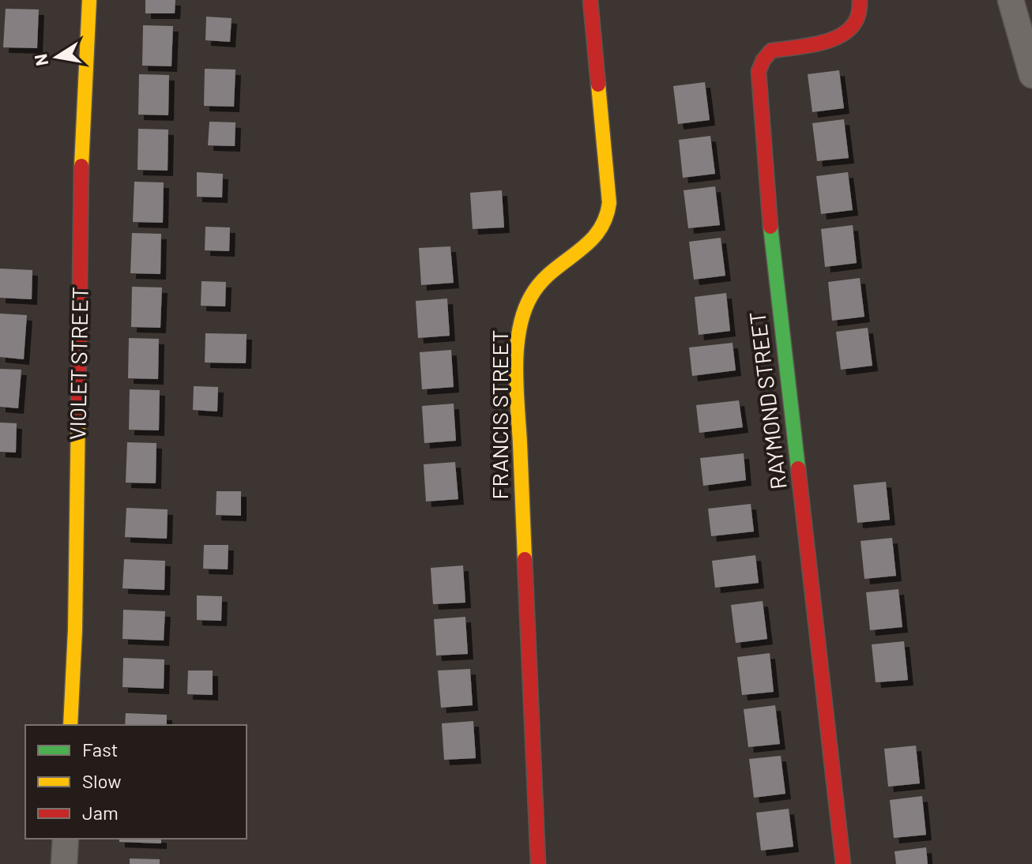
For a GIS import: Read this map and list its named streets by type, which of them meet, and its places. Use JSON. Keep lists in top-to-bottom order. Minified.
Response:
{"streets":{"street":["VIOLET STREET","RAYMOND STREET","FRANCIS STREET"]},"legend":["Fast","Slow","Jam"],"north":"left"}
